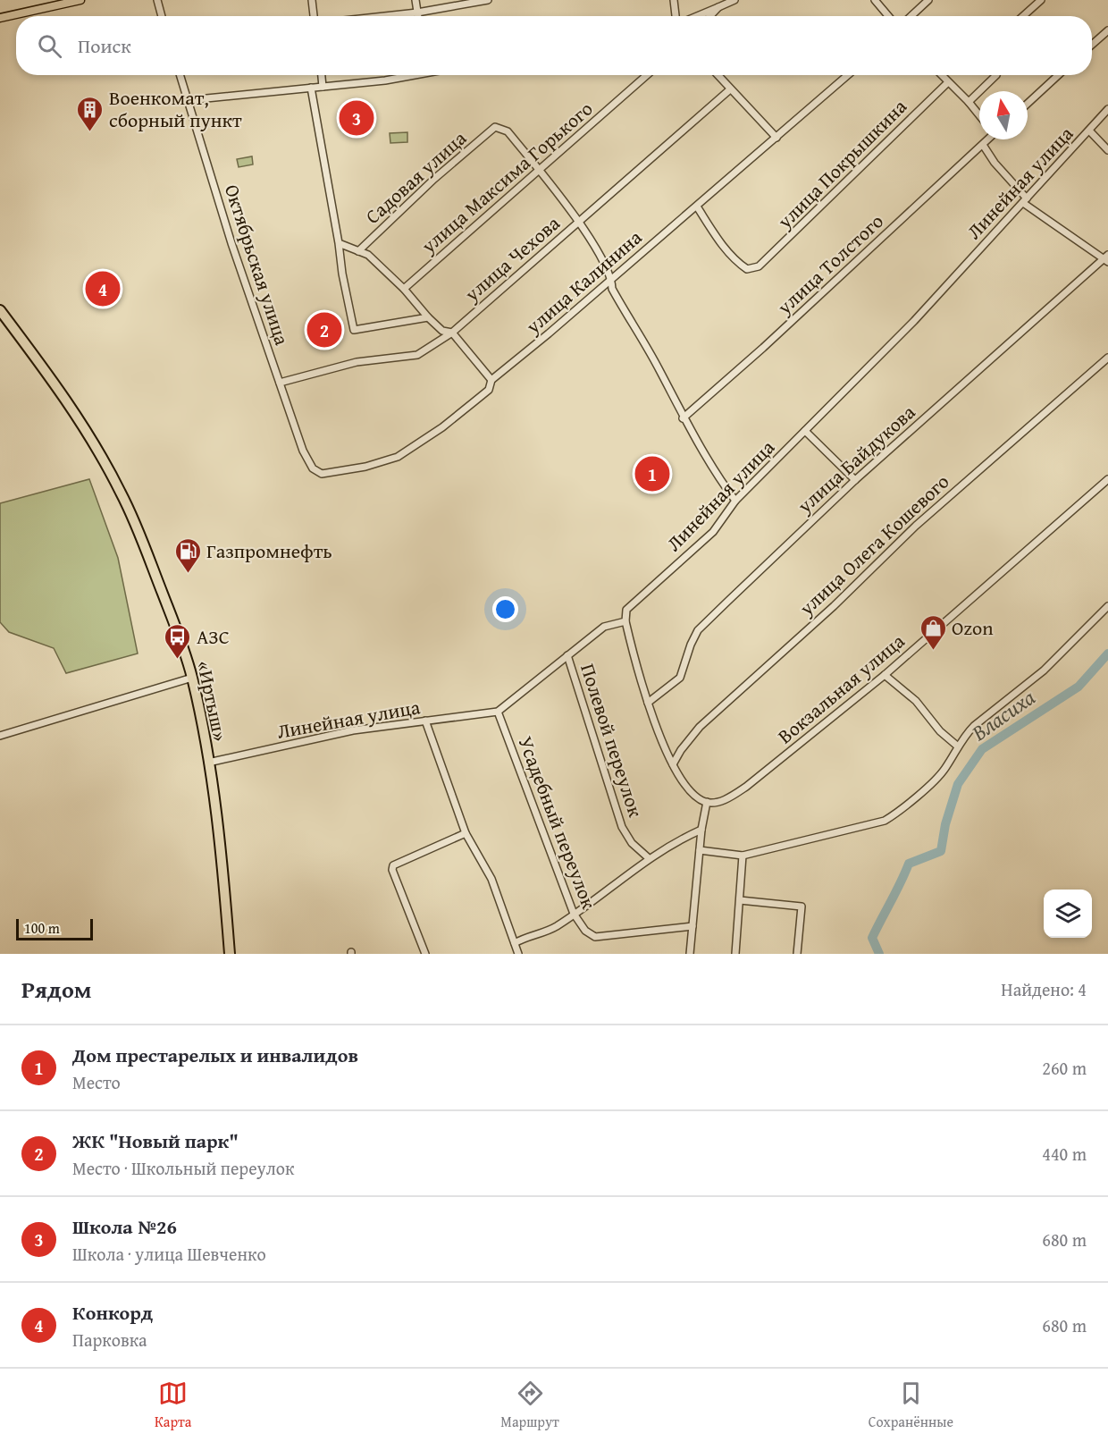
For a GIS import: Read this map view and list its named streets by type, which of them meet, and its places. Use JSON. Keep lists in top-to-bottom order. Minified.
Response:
{"streets":{"highway":["«Иртыш»"],"street":["улица Покрышкина","Садовая улица","улица Максима Горького","Линейная улица","улица Чехова","улица Толстого","Октябрьская улица","улица Калинина","улица Байдукова","улица Олега Кошевого","Вокзальная улица","Полевой переулок","Усадебный переулок"]},"crossings":[["улица Покрышкина","улица Калинина"],["Садовая улица","улица Максима Горького"],["Линейная улица","«Иртыш»"],["Линейная улица","Полевой переулок"],["Линейная улица","Усадебный переулок"],["улица Чехова","Октябрьская улица"],["Октябрьская улица","улица Калинина"]],"water":["Власиха"],"places":{"building":["Военкомат, сборный пункт"],"fuel station":["Газпромнефть"],"shop":["Ozon"],"bus stop":["АЗС"]},"scale_bar":"100 m","north":"top","page":{"search":"Поиск","pins":["3","4","2","1"],"scale":"100 m","heading":["Рядом","Найдено: 4"],"list":[{"mark":"1","name":"Дом престарелых и инвалидов","note":"Место","value":"260 m"},{"mark":"2","name":"ЖК \"Новый парк\"","note":"Место · Школьный переулок","value":"440 m"},{"mark":"3","name":"Школа №26","note":"Школа · улица Шевченко","value":"680 m"},{"mark":"4","name":"Конкорд","note":"Парковка","value":"680 m"}],"nav":["Карта","Маршрут","Сохранённые"]}}
